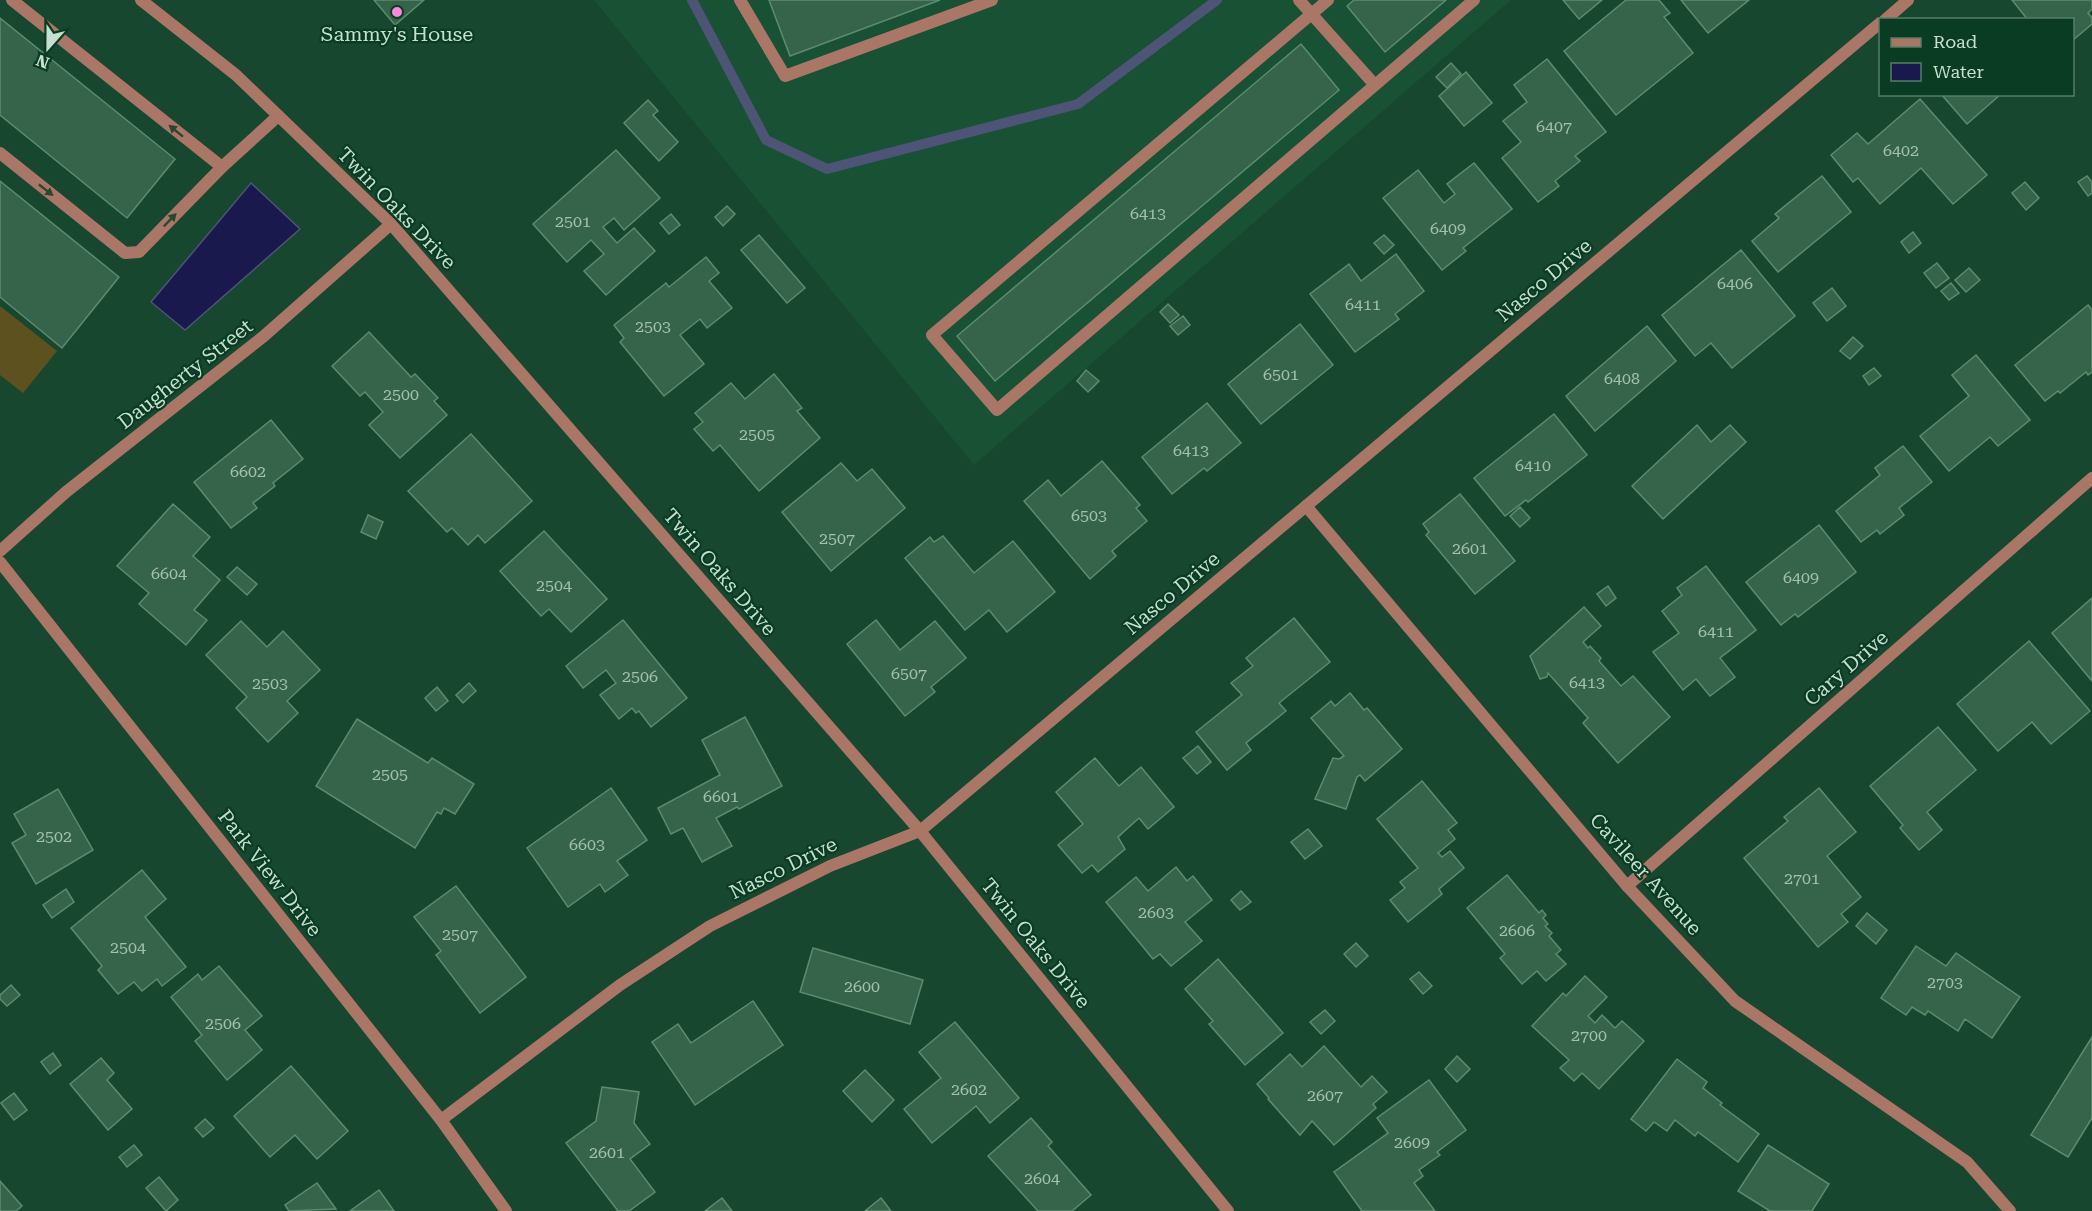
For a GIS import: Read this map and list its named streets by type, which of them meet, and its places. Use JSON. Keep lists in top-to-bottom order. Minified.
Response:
{"streets":{"street":["Twin Oaks Drive","Nasco Drive","Daugherty Street","Cary Drive","Park View Drive","Cavileer Avenue"]},"crossings":[["Twin Oaks Drive","Nasco Drive"],["Twin Oaks Drive","Daugherty Street"],["Nasco Drive","Park View Drive"],["Nasco Drive","Cavileer Avenue"],["Cary Drive","Cavileer Avenue"]],"places":["Sammy's House"],"house_numbers":["6407","6402","6413","2501","6409","6406","6411","2503","6501","6408","2500","2505","6413","6410","6602","6503","2507","2601","6604","6409","2504","6411","6507","2506","6413","2503","2505","6601","2502","6603","2701","2603","2606","2507","2504","2703","2600","2506","2700","2602","2607","2609","2601","2604"],"legend":["Road","Water"],"north":"bottom"}
